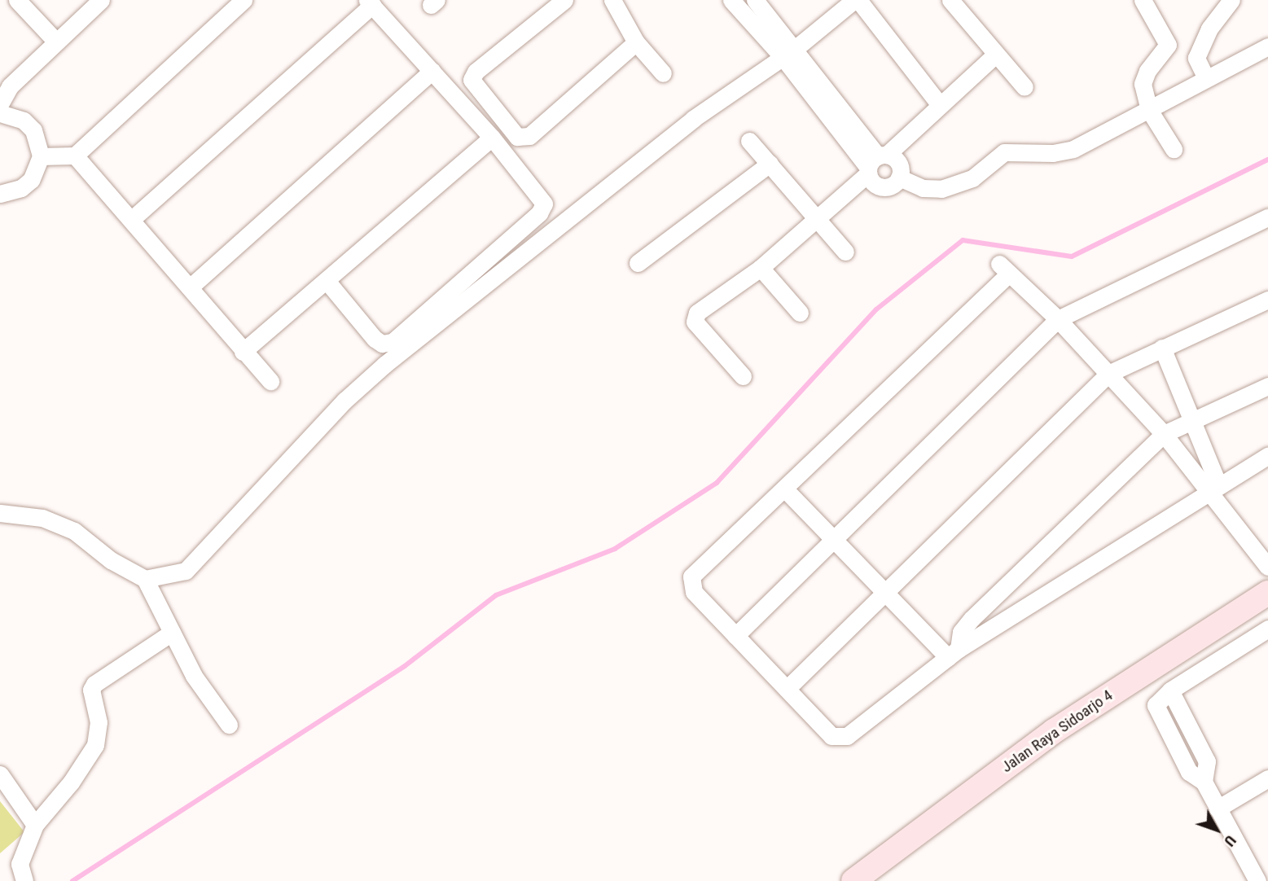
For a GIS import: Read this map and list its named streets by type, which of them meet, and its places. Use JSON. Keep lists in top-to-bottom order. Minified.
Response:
{"streets":{"street":["Jalan Raya Sidoarjo 4"]},"north":"bottom right"}
